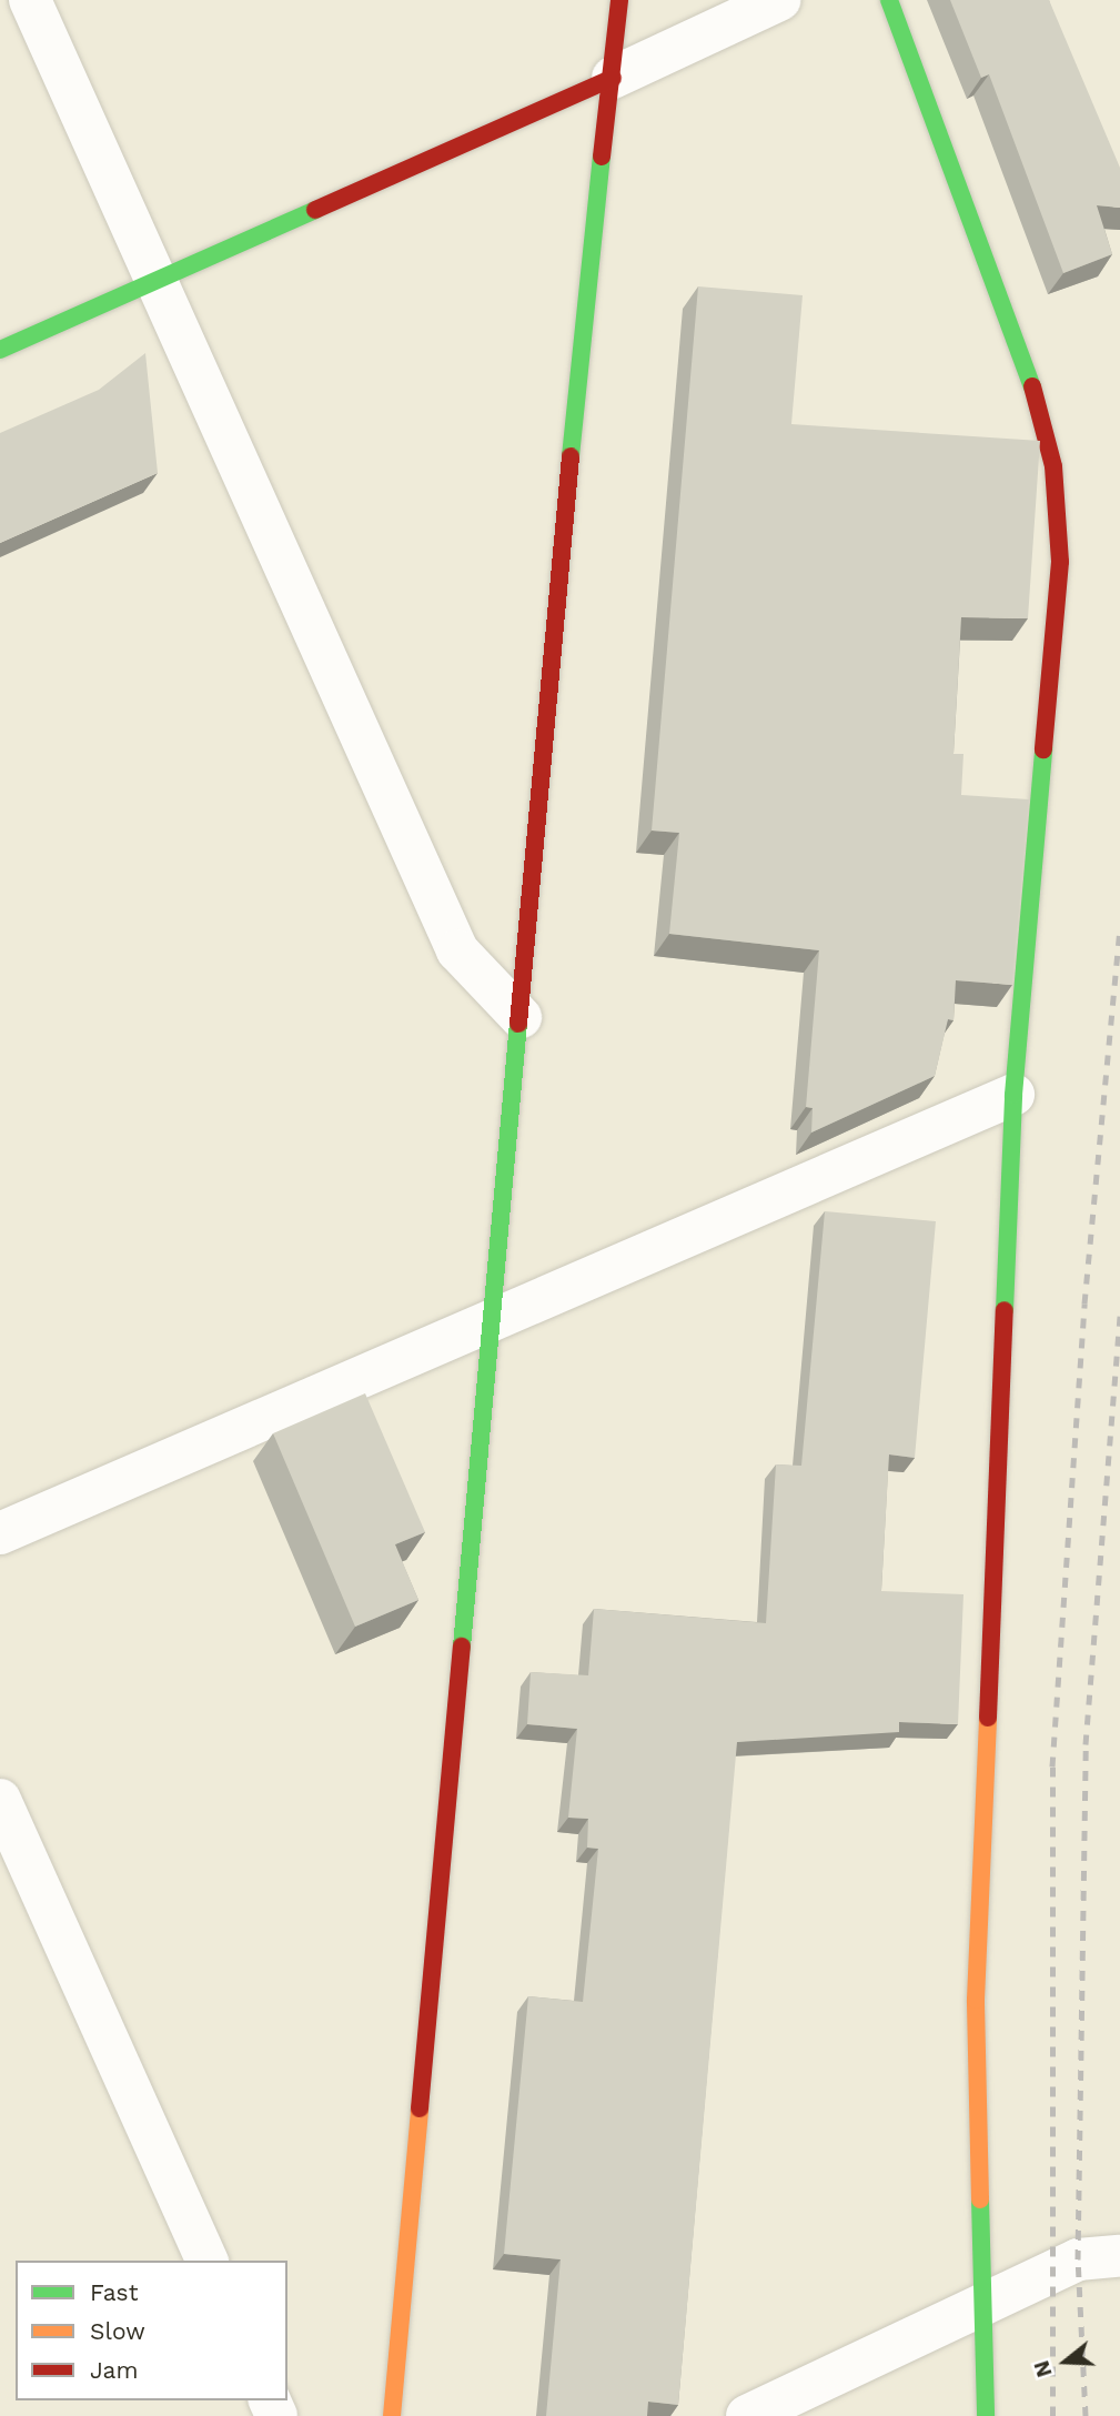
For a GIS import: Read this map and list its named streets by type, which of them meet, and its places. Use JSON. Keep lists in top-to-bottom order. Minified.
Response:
{"legend":["Fast","Slow","Jam"],"north":"left"}
